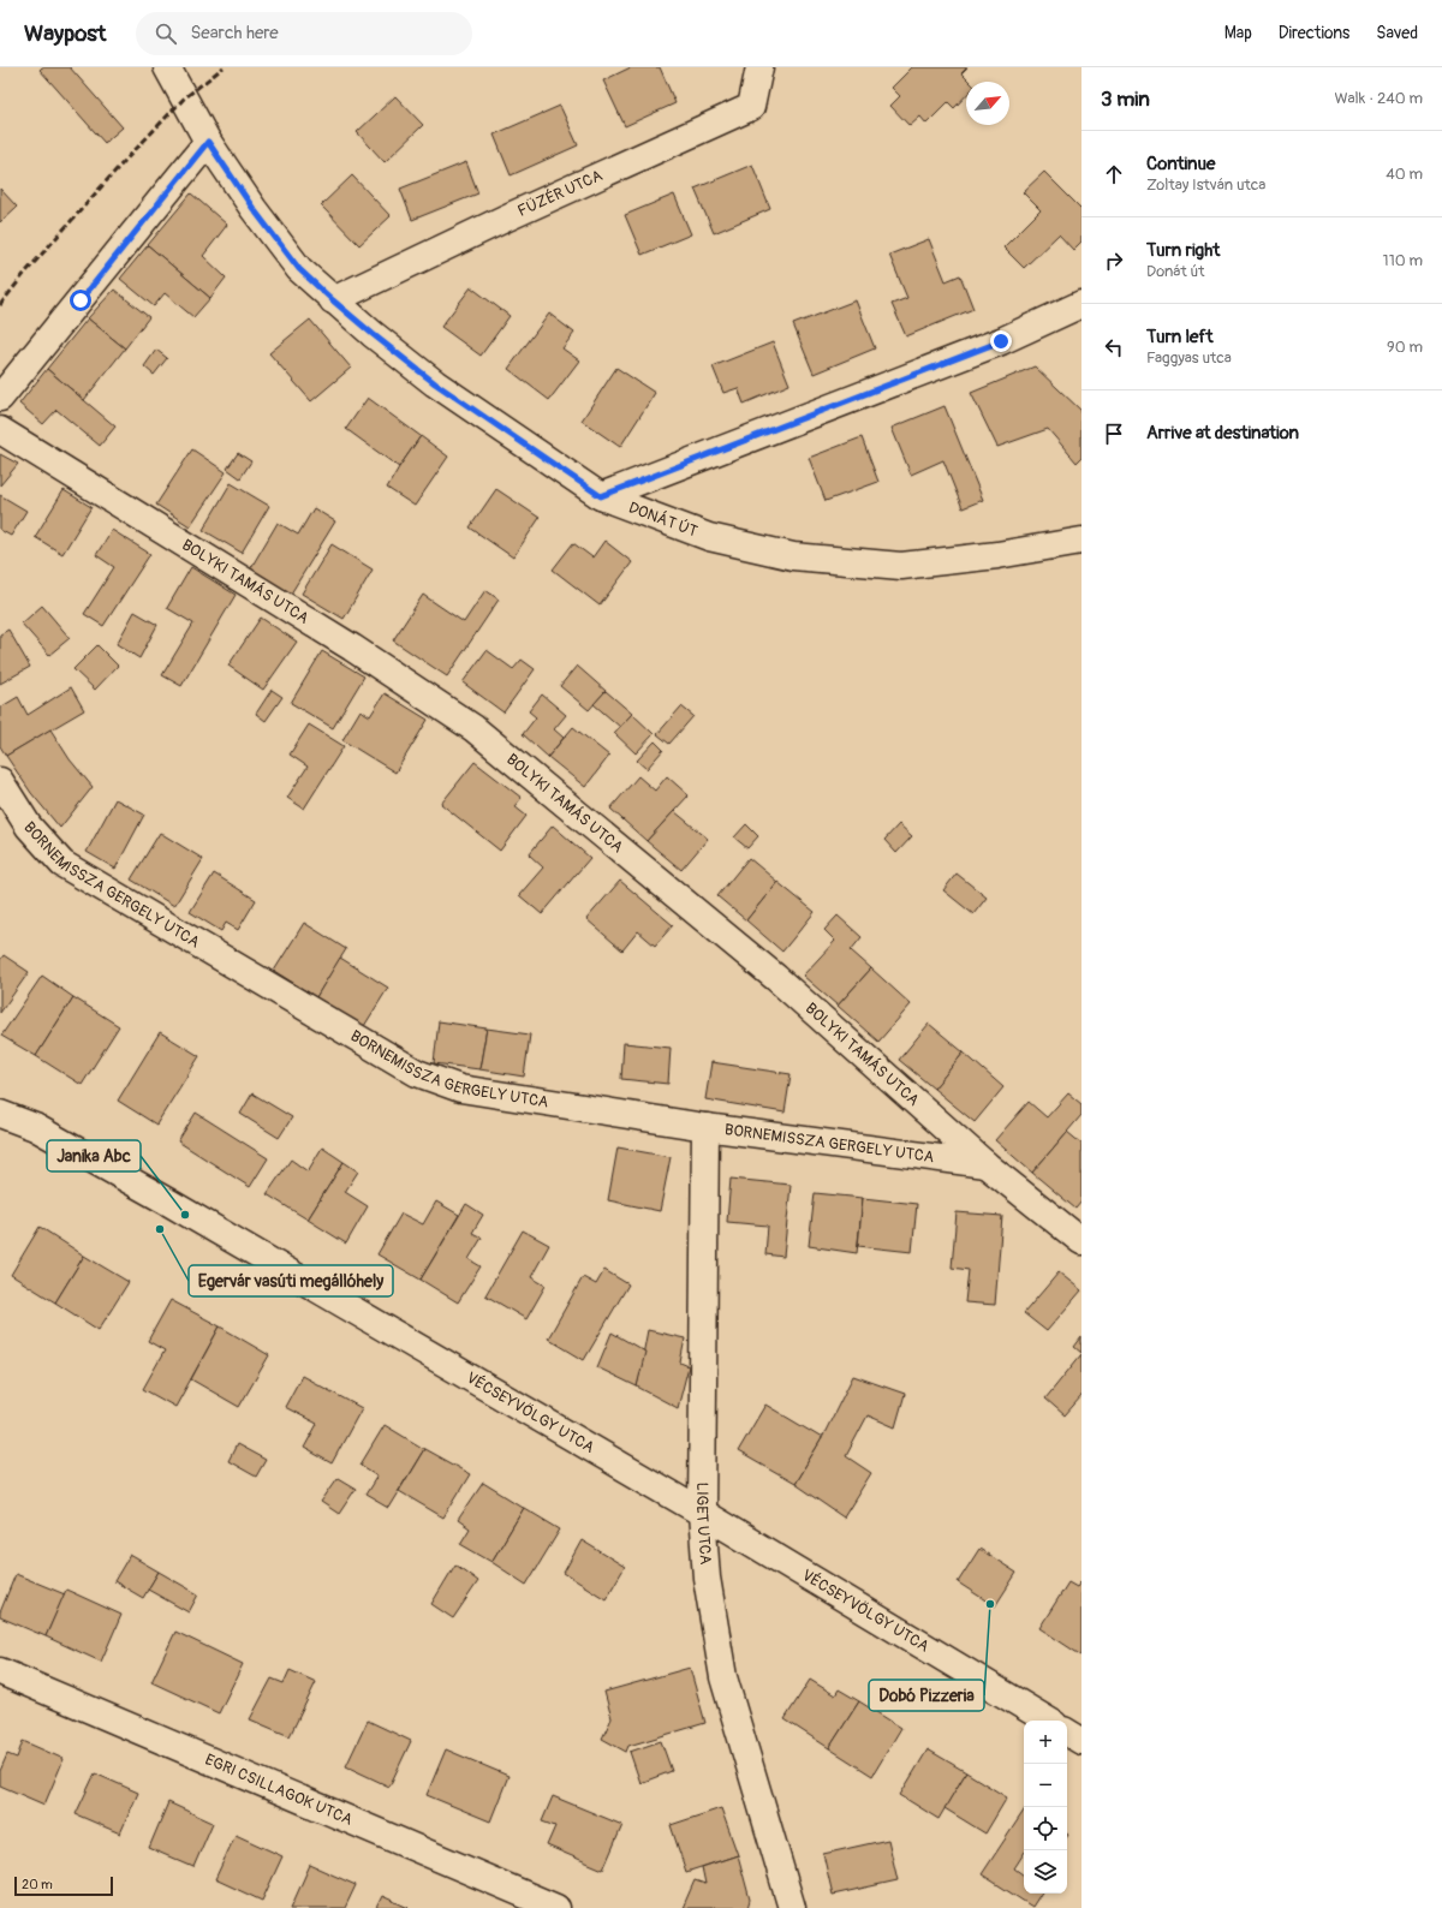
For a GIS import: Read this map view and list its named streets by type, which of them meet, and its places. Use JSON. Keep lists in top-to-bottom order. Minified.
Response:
{"streets":{"street":["FÜZÉR UTCA","DONÁT ÚT","BOLYKI TAMÁS UTCA","BORNEMISSZA GERGELY UTCA","VÉCSEYVÖLGY UTCA","LIGET UTCA","EGRI CSILLAGOK UTCA"]},"crossings":[["FÜZÉR UTCA","DONÁT ÚT"],["BOLYKI TAMÁS UTCA","BORNEMISSZA GERGELY UTCA"],["BORNEMISSZA GERGELY UTCA","LIGET UTCA"],["VÉCSEYVÖLGY UTCA","LIGET UTCA"]],"places":["Janika Abc","Egervár vasúti megállóhely","Dobó Pizzeria"],"scale_bar":"20 m","north":"top right","page":{"header":"Waypost","search":"Search here","nav":["Map","Directions","Saved"],"heading":["3 min","Walk · 240 m"],"list":[["Continue","Zoltay István utca","40 m"],["Turn right","Donát út","110 m"],["Turn left","Faggyas utca","90 m"],"Arrive at destination"],"map_buttons":["+","−"],"scale":"20 m"}}
